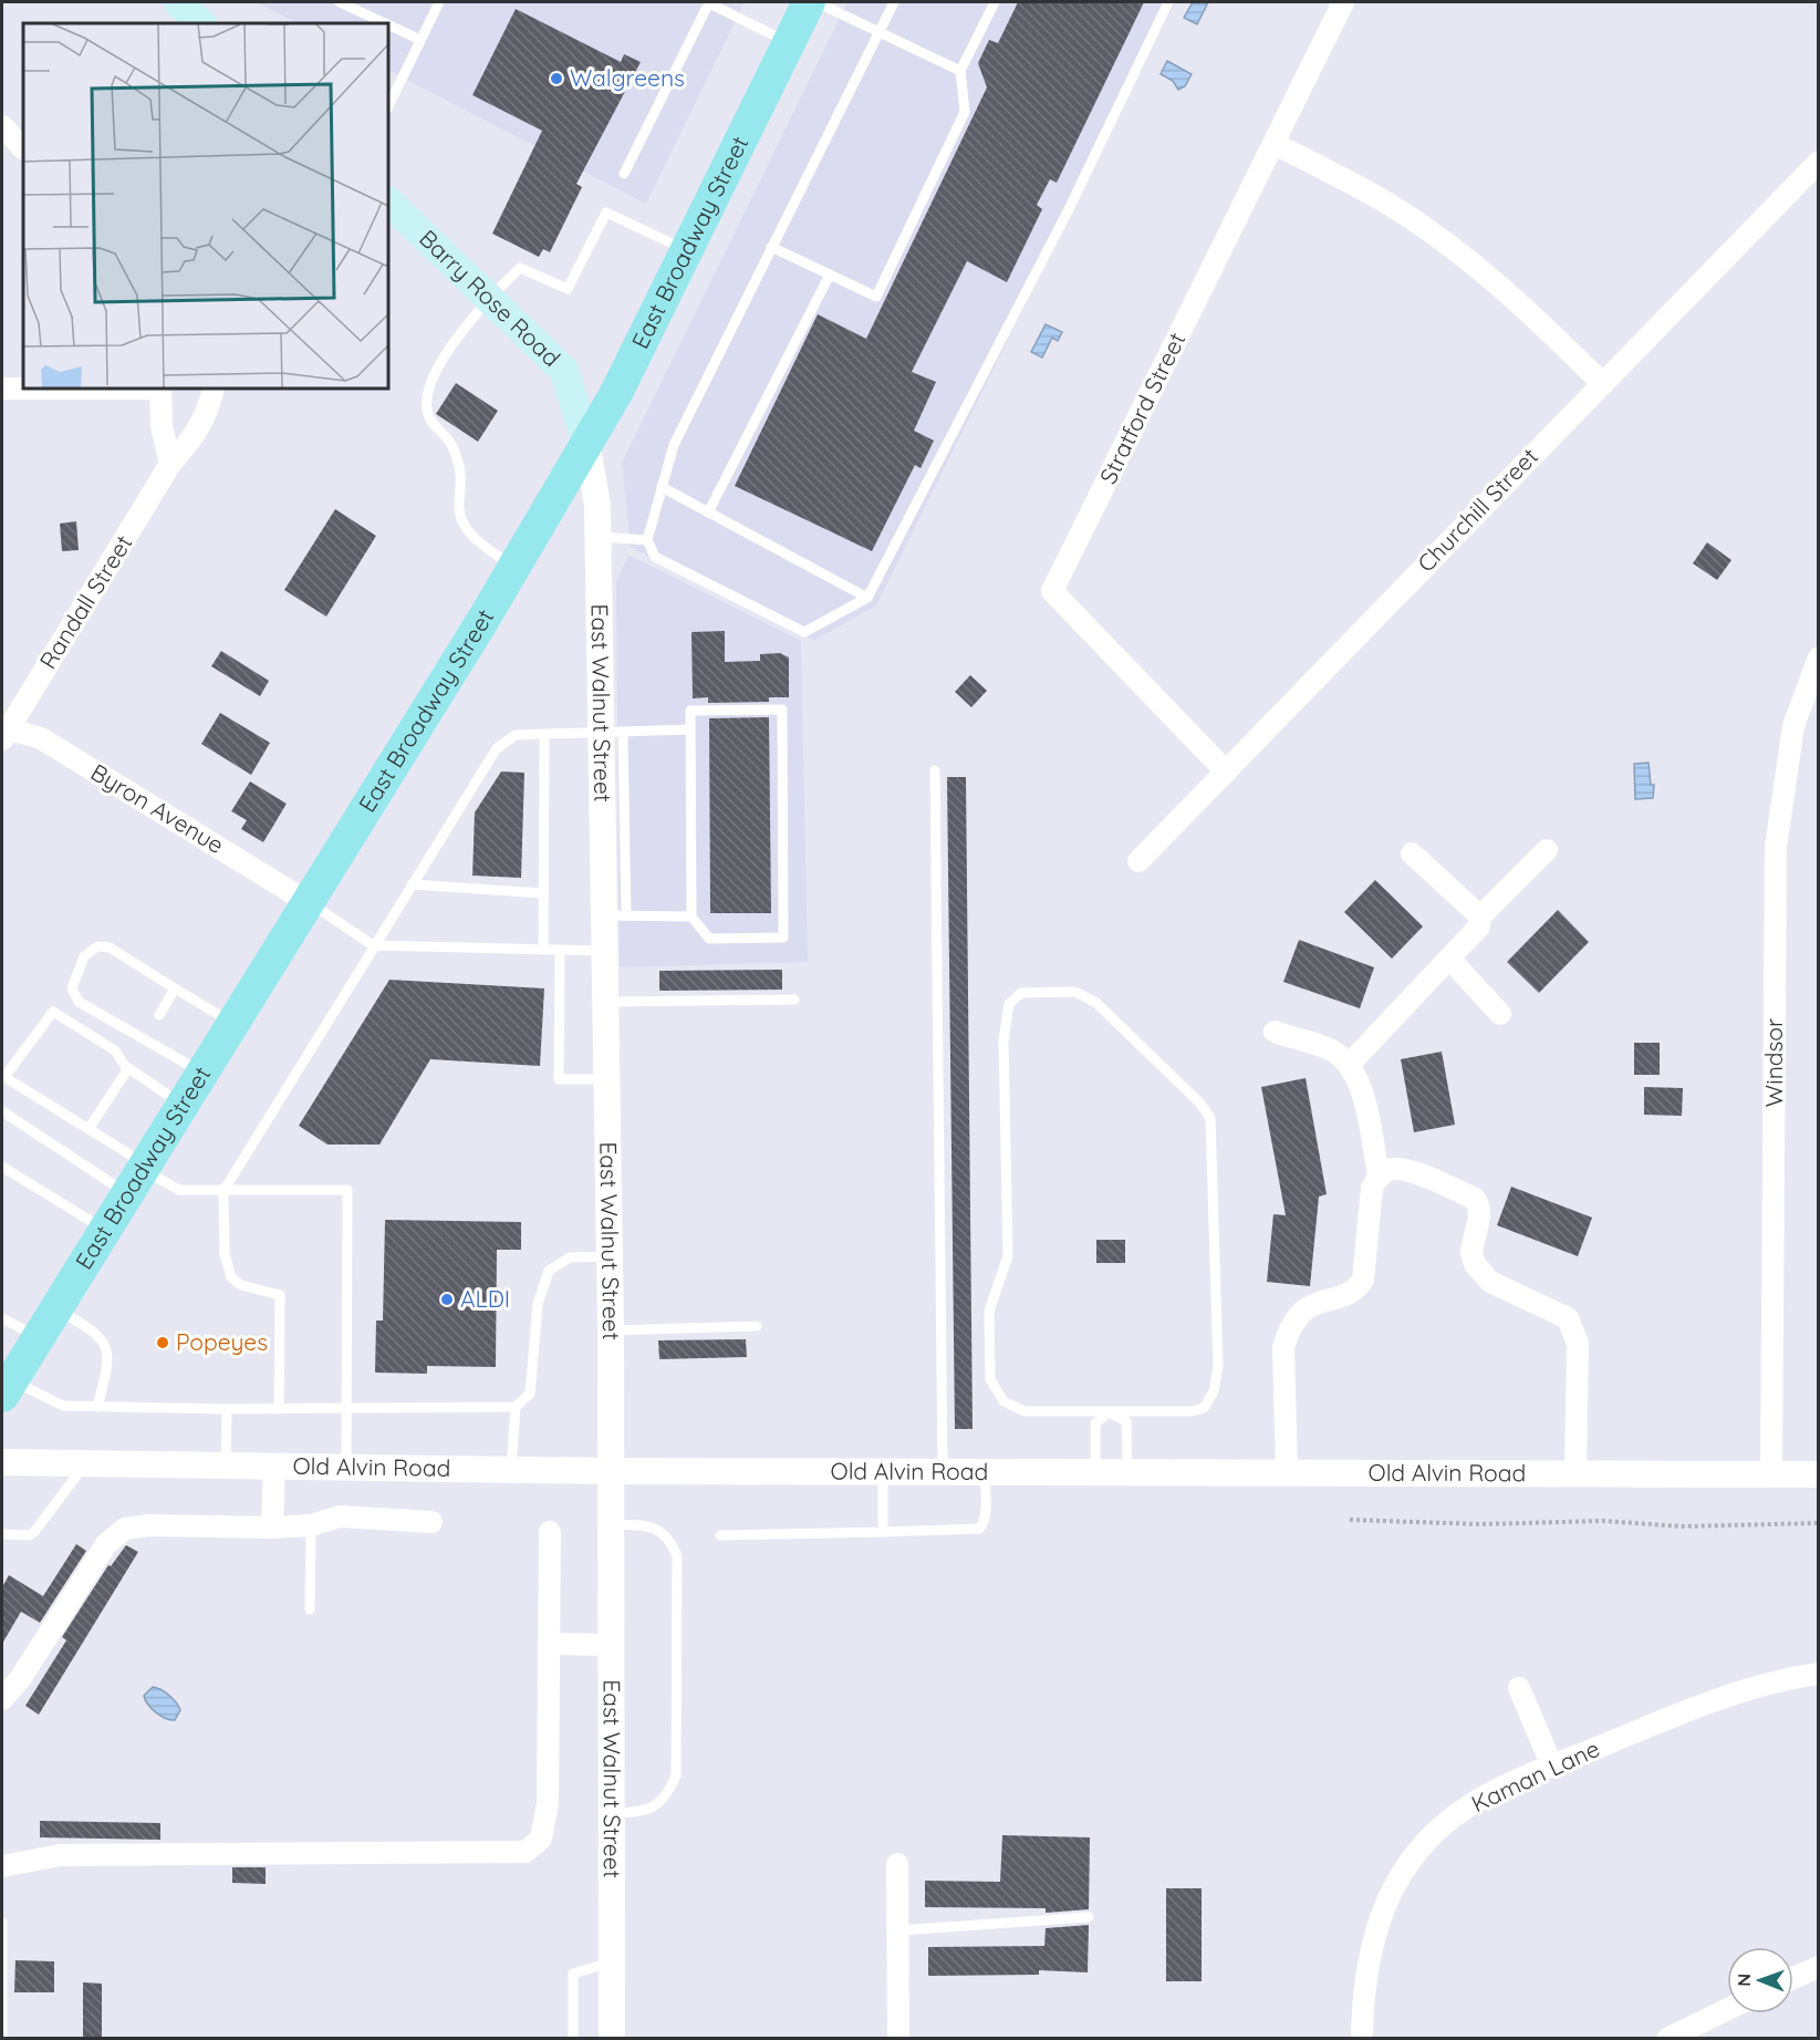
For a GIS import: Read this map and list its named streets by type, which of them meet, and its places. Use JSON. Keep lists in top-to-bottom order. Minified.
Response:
{"streets":{"main road":["East Broadway Street","Barry Rose Road"],"street":["Stratford Street","Churchill Street","Randall Street","East Walnut Street","Byron Avenue","Windsor","Old Alvin Road","Kaman Lane"]},"crossings":[["East Broadway Street","Barry Rose Road"],["East Broadway Street","East Walnut Street"],["East Broadway Street","Byron Avenue"],["Barry Rose Road","East Walnut Street"],["Stratford Street","Churchill Street"],["Randall Street","Byron Avenue"],["East Walnut Street","Old Alvin Road"],["Windsor","Old Alvin Road"]],"places":["Walgreens","ALDI","Popeyes"],"north":"left"}
